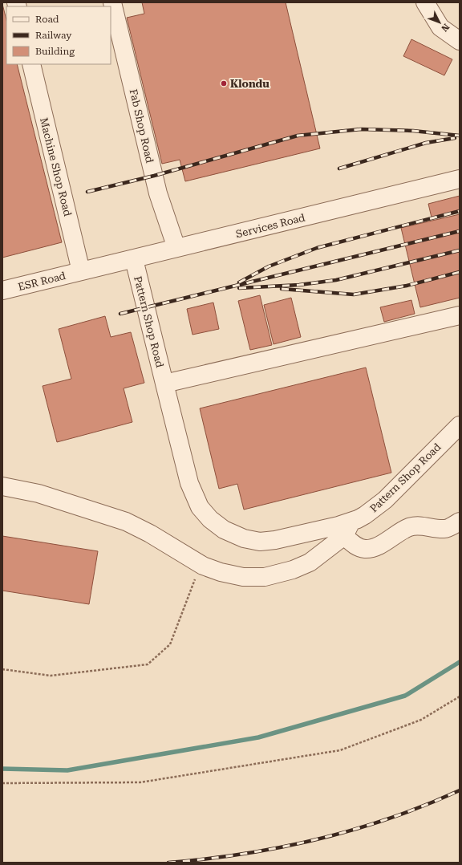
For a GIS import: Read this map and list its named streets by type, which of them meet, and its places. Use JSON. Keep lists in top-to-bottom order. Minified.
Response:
{"streets":{"street":["Fab Shop Road","Machine Shop Road","Services Road","ESR Road","Pattern Shop Road"]},"crossings":[["Fab Shop Road","Services Road"],["Machine Shop Road","Services Road"],["Machine Shop Road","ESR Road"],["Services Road","ESR Road"],["Services Road","Pattern Shop Road"]],"places":["Klondu"],"legend":["Road","Railway","Building"],"north":"bottom right"}
